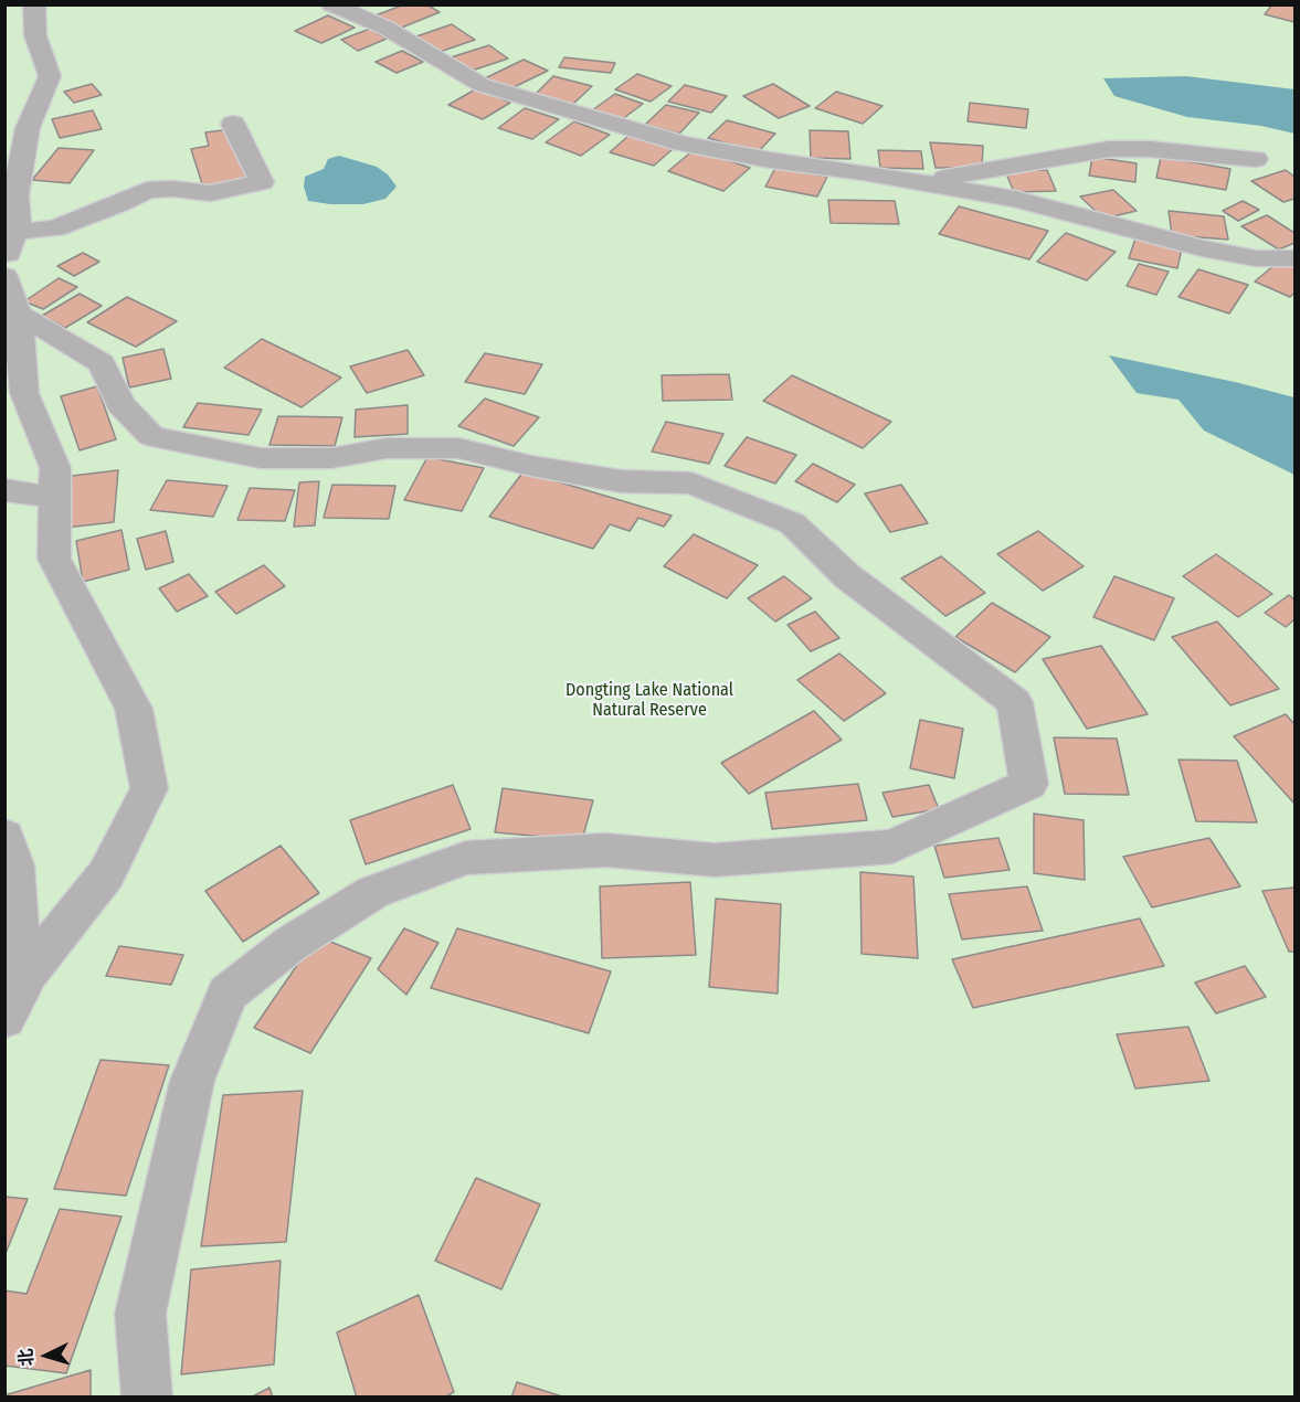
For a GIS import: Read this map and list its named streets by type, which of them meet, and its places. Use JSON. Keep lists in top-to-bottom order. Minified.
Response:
{"parks":["Dongting Lake National Natural Reserve"],"north":"left"}
